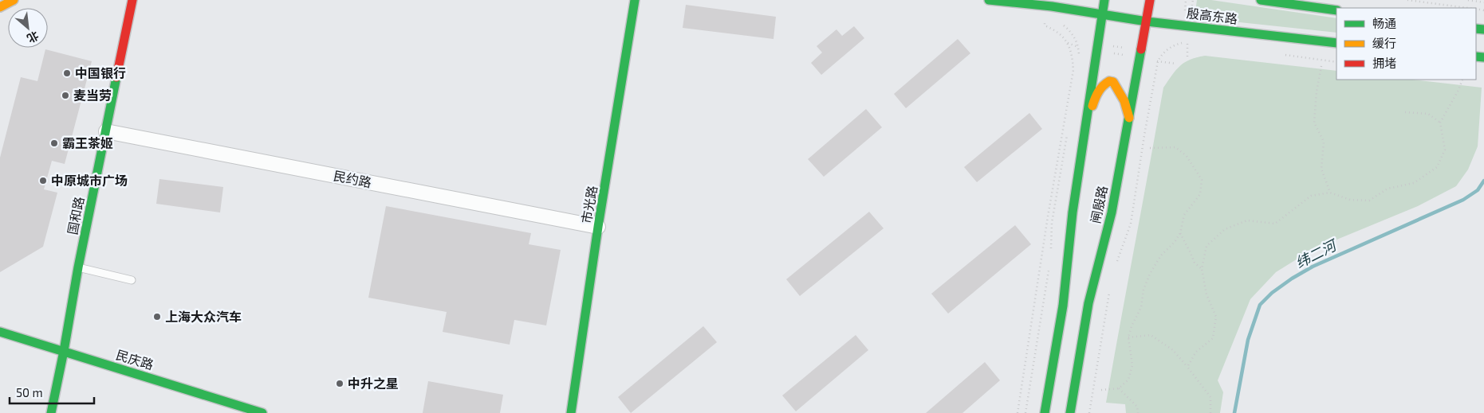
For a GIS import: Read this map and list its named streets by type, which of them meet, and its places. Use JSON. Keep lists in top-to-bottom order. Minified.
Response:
{"streets":{"main road":["殷高东路","市光路","闸殷路","国和路","民庆路"],"street":["民约路"]},"crossings":[["殷高东路","闸殷路"],["民约路","市光路"],["民约路","国和路"],["国和路","民庆路"]],"water":["纬二河"],"places":["中国银行","麦当劳","霸王茶姬","中原城市广场","上海大众汽车","中升之星"],"legend":["畅通","缓行","拥堵"],"scale_bar":"50 m","north":"bottom right"}
